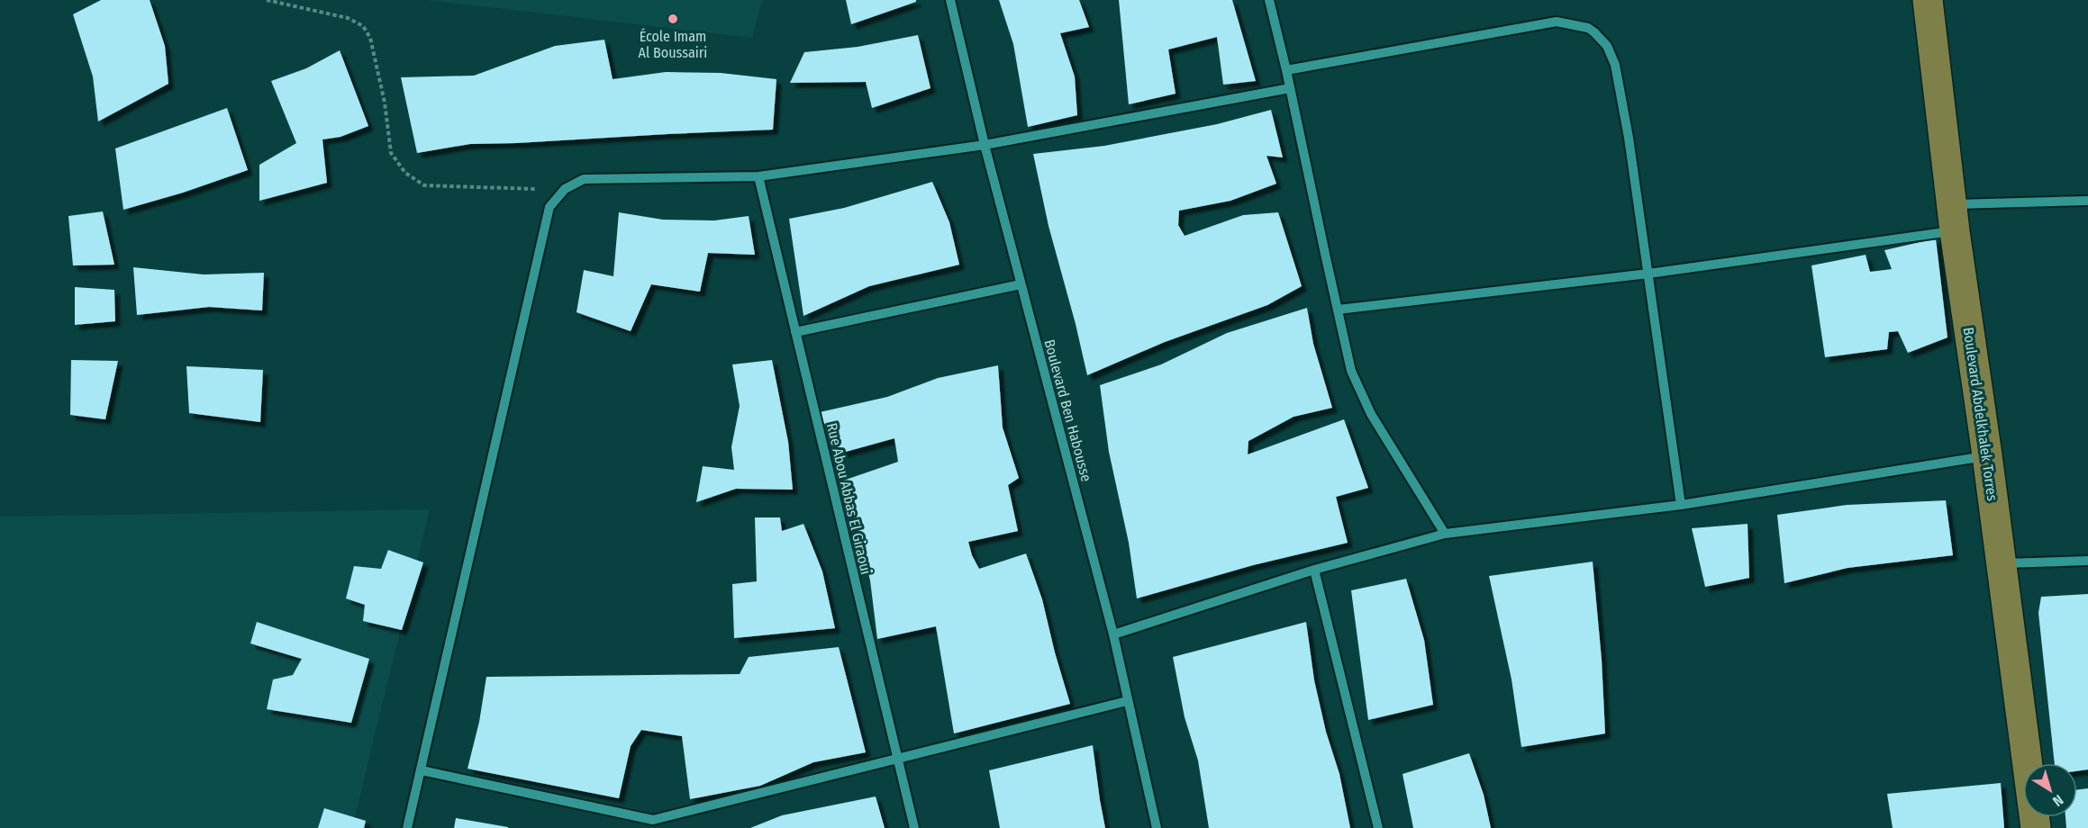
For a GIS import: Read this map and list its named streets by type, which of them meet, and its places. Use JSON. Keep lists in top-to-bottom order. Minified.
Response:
{"streets":{"main road":["Boulevard Abdelkhalek Torres"],"street":["Boulevard Ben Habousse","Rue Abou Abbas El Giraoui"]},"places":["École Imam Al Boussairi"],"north":"bottom right"}
